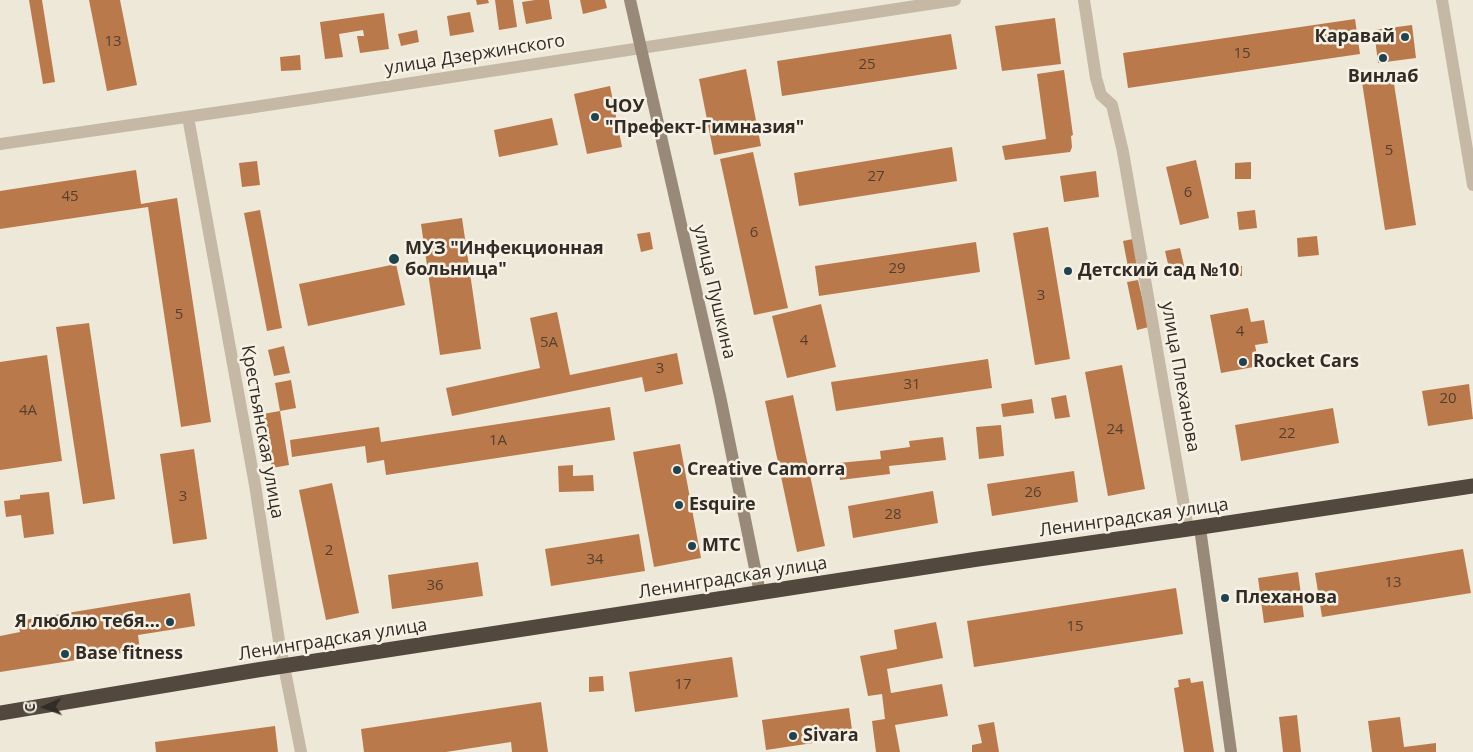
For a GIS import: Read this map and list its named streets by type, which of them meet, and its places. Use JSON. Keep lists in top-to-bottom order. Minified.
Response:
{"streets":{"highway":["Ленинградская улица"],"main road":["улица Пушкина","улица Плеханова"],"street":["улица Дзержинского","Крестьянская улица"]},"crossings":[["улица Дзержинского","улица Пушкина"],["улица Дзержинского","Крестьянская улица"],["улица Пушкина","Ленинградская улица"],["улица Плеханова","Ленинградская улица"],["Крестьянская улица","Ленинградская улица"]],"places":["Каравай","Винлаб","ЧОУ \"Префект-Гимназия\"","МУЗ \"Инфекционная больница\"","Детский сад №10","Rocket Cars","Creative Camorra","Esquire","МТС","Плеханова","Я люблю тебя...","Base fitness","Sivara"],"house_numbers":["13","15","25","5","27","6","45","6","29","3","5","4","4","5А","3","31","20","4А","24","22","1А","26","3","28","2","34","13","36","15","17"],"north":"left"}
